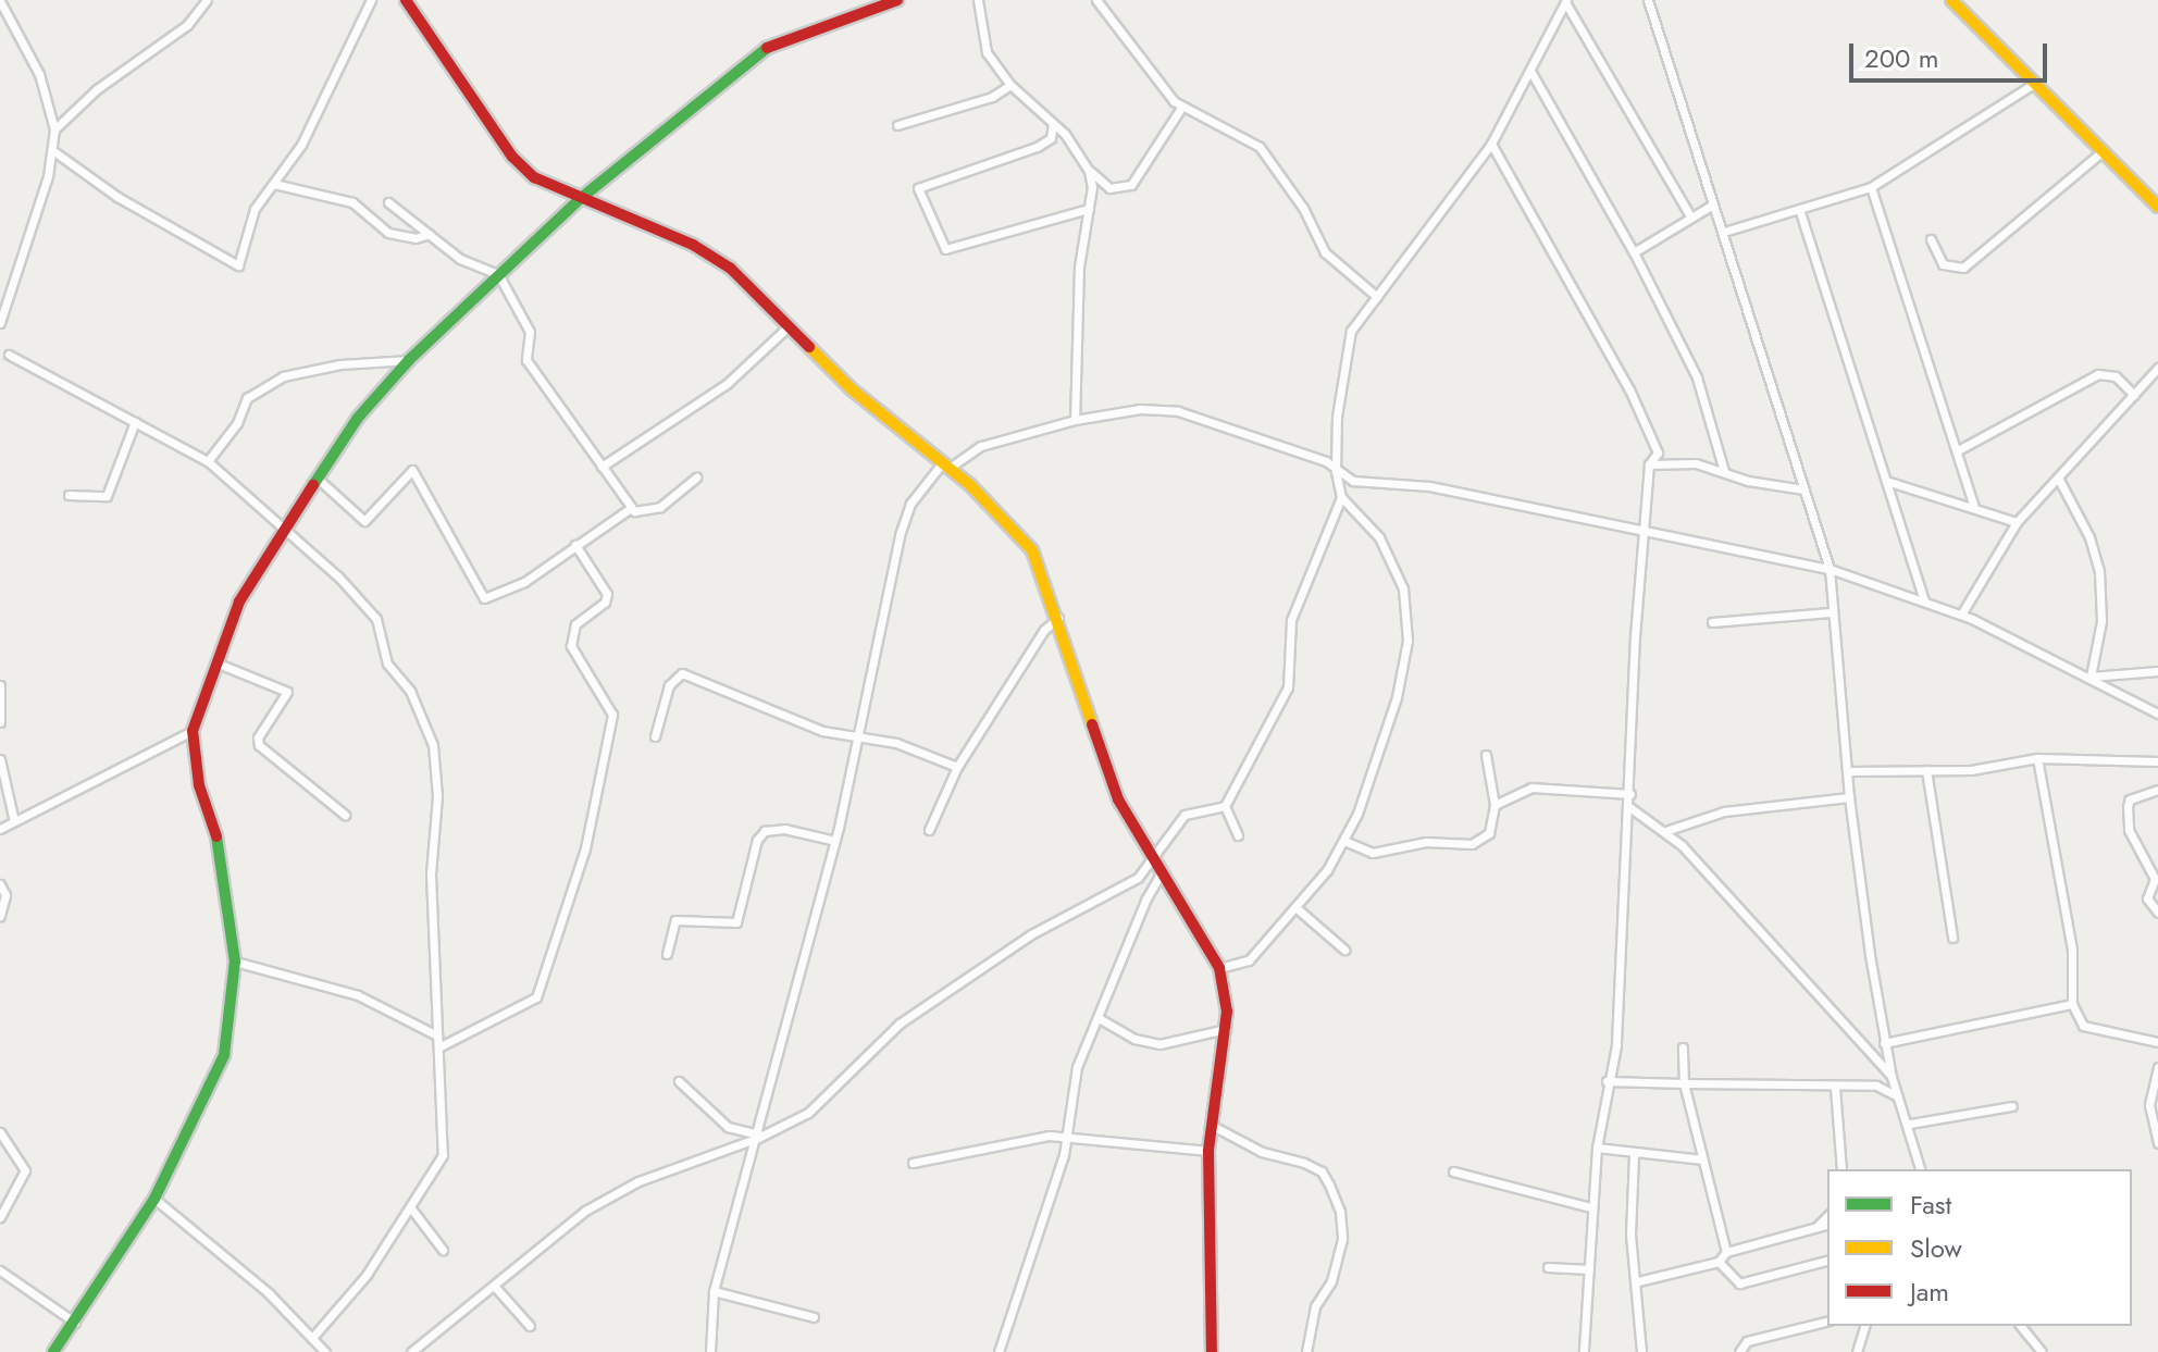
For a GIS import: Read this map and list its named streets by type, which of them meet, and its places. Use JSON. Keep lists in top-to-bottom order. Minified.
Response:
{"legend":["Fast","Slow","Jam"],"scale_bar":"200 m"}
